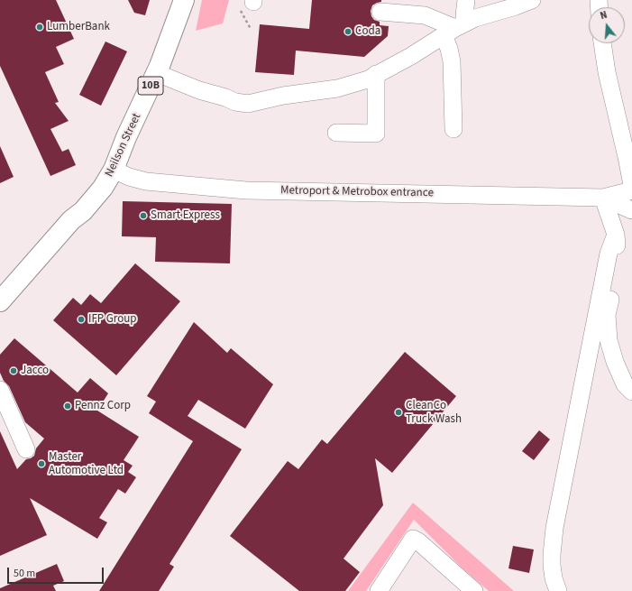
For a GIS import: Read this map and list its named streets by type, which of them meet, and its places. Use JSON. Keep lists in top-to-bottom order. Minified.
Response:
{"streets":{"main road":["10B","Neilson Street"],"lane":["Metroport & Metrobox entrance"]},"crossings":[["Neilson Street","Metroport & Metrobox entrance"]],"places":["LumberBank","Coda","Smart Express","IFP Group","Jacco","Pennz Corp","CleanCo Truck Wash","Master Automotive Ltd"],"scale_bar":"50 m","north":"top"}
